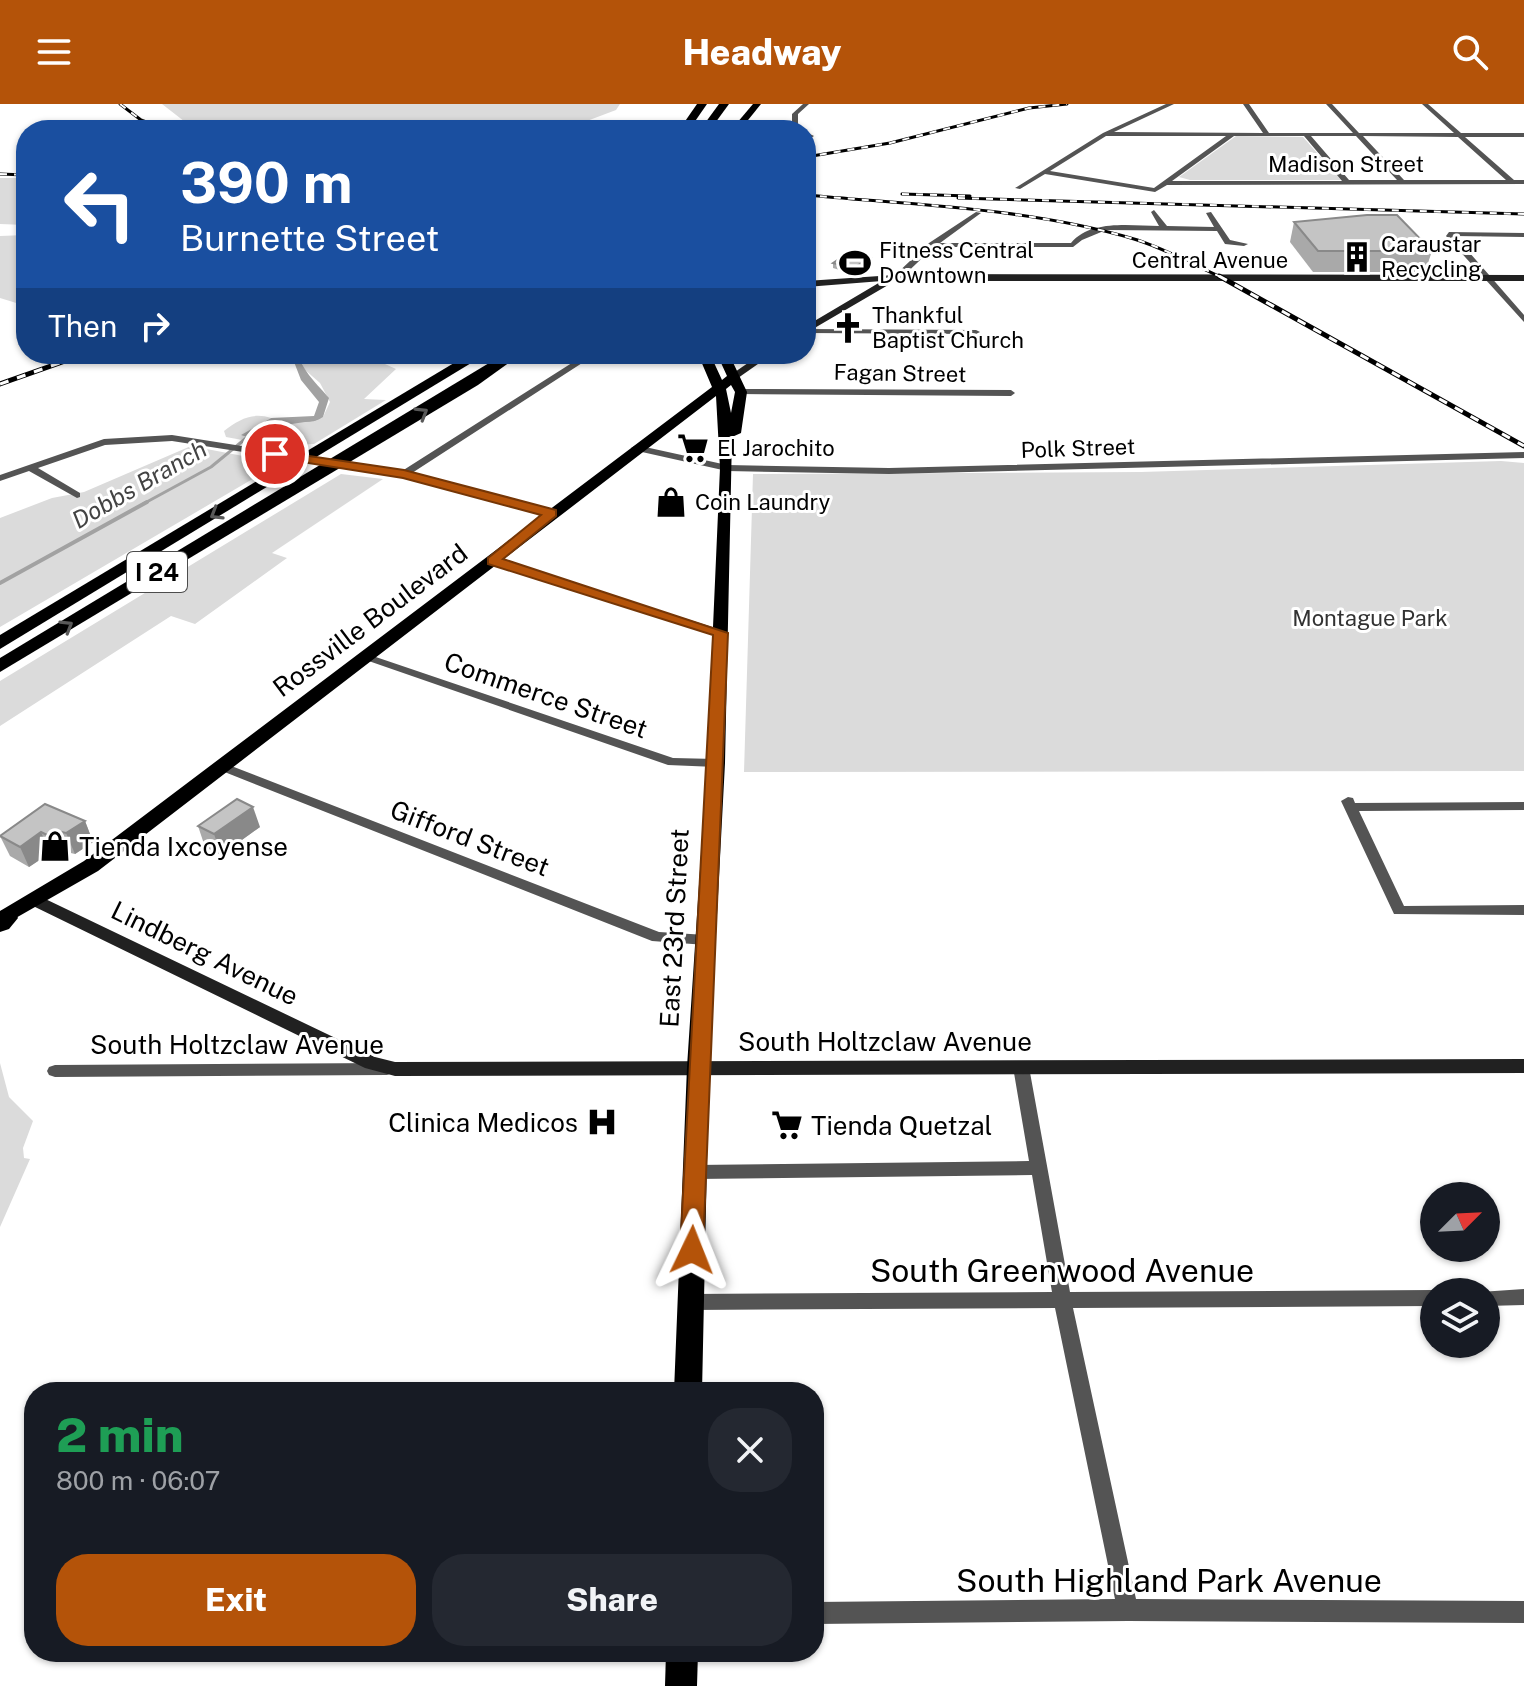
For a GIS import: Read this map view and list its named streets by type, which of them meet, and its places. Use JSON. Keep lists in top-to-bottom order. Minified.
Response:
{"streets":{"highway":["I 24"],"main road":["Central Avenue","Rossville Boulevard","East 23rd Street","Lindberg Avenue","South Holtzclaw Avenue"],"street":["Madison Street","Fagan Street","Polk Street","Commerce Street","Gifford Street","South Greenwood Avenue","South Highland Park Avenue"]},"crossings":[["Fagan Street","East 23rd Street"],["Polk Street","Rossville Boulevard"],["Polk Street","East 23rd Street"],["Rossville Boulevard","Commerce Street"],["Rossville Boulevard","Gifford Street"],["Rossville Boulevard","East 23rd Street"],["Rossville Boulevard","Lindberg Avenue"],["Commerce Street","East 23rd Street"],["Gifford Street","East 23rd Street"],["East 23rd Street","South Holtzclaw Avenue"],["East 23rd Street","South Greenwood Avenue"],["Lindberg Avenue","South Holtzclaw Avenue"]],"water":["Dobbs Branch"],"parks":["Montague Park"],"places":{"building":["Caraustar Recycling"],"sports":["Fitness Central Downtown"],"church":["Thankful Baptist Church"],"supermarket":["El Jarochito","Tienda Quetzal"],"shop":["Coin Laundry","Tienda Ixcoyense"],"hospital":["Clinica Medicos"]},"north":"top right","page":{"header":"Headway","turn":["390 m","Burnette Street"],"then":"Then","heading":["2 min","800 m · 06:07"],"buttons":["Exit","Share"]}}
